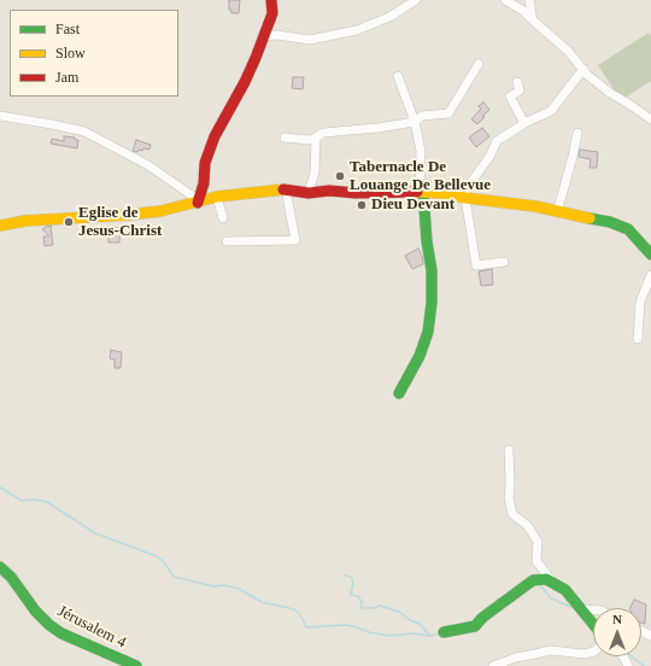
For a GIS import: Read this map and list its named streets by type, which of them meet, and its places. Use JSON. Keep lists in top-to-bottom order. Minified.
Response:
{"streets":{"street":["Jérusalem 4"]},"places":["Tabernacle De Louange De Bellevue","Dieu Devant","Eglise de Jesus-Christ"],"legend":["Fast","Slow","Jam"],"north":"top"}
